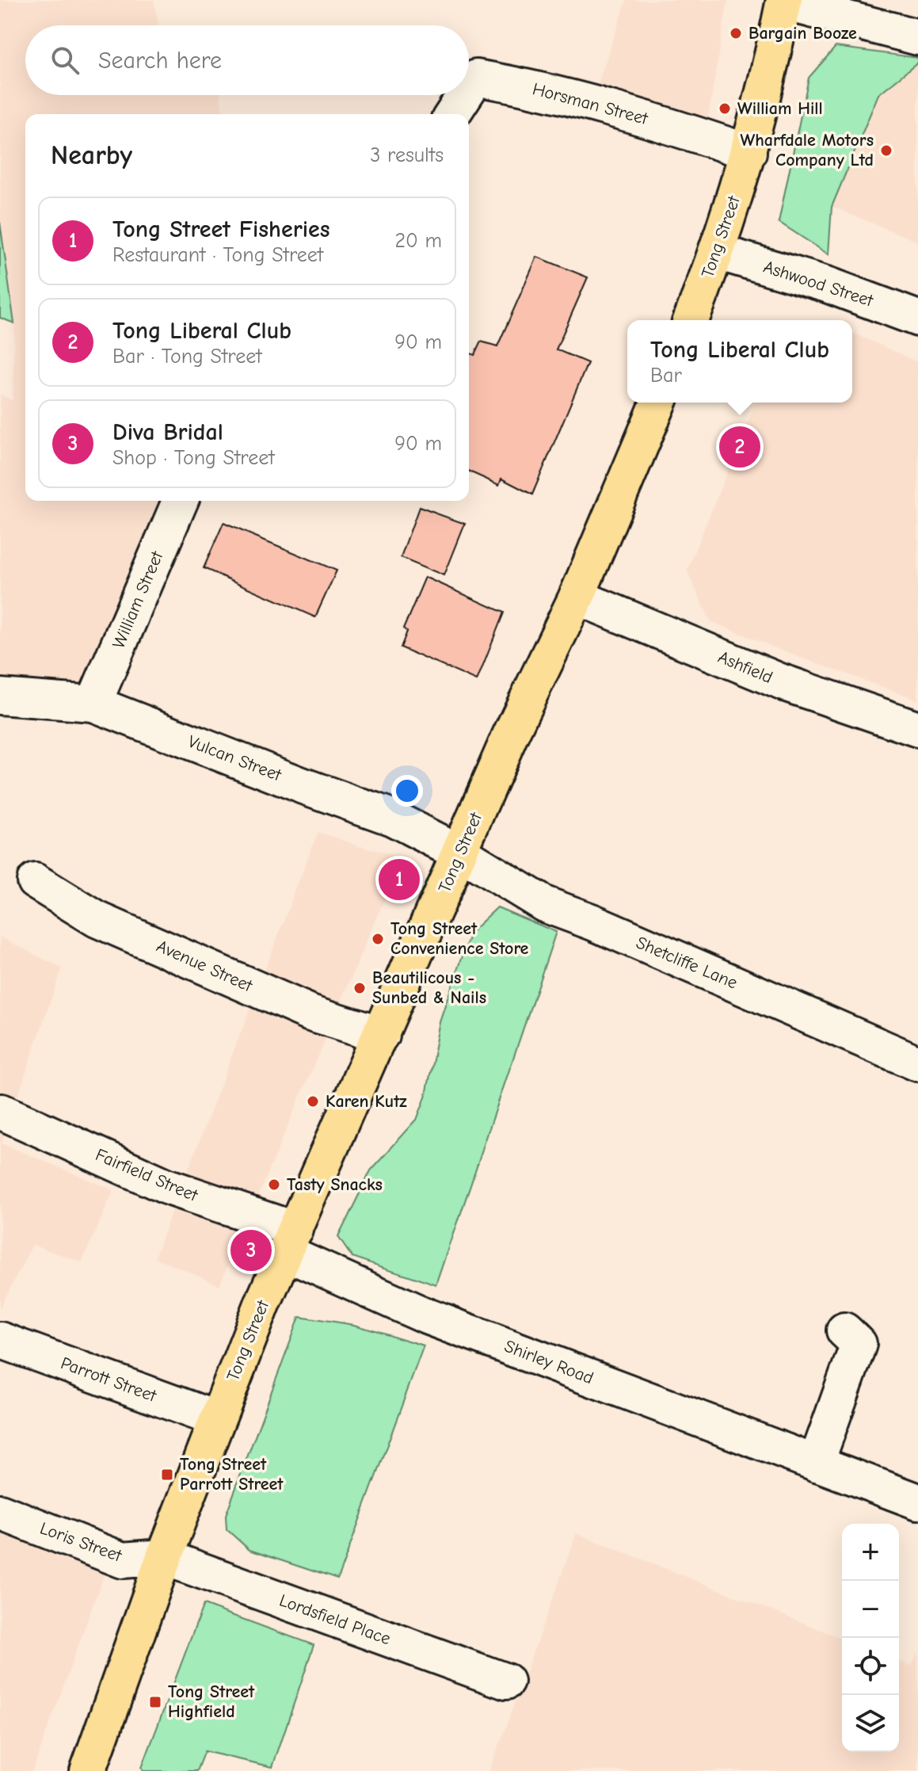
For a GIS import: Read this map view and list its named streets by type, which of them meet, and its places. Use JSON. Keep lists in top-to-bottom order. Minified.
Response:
{"streets":{"highway":["Tong Street"],"street":["Horsman Street","Ashwood Street","William Street","Ashfield","Vulcan Street","Shetcliffe Lane","Avenue Street","Fairfield Street","Shirley Road","Parrott Street","Loris Street","Lordsfield Place"]},"crossings":[["Horsman Street","Tong Street"],["Tong Street","Ashwood Street"],["Tong Street","Ashfield"],["Tong Street","Vulcan Street"],["Tong Street","Shetcliffe Lane"],["Tong Street","Avenue Street"],["Tong Street","Fairfield Street"],["Tong Street","Shirley Road"],["Tong Street","Parrott Street"],["Tong Street","Loris Street"],["Tong Street","Lordsfield Place"],["William Street","Vulcan Street"],["Vulcan Street","Shetcliffe Lane"],["Fairfield Street","Shirley Road"],["Loris Street","Lordsfield Place"]],"places":{"other":["Bargain Booze","William Hill","Wharfdale Motors Company Ltd","Tong Street Convenience Store","Beautilicous - Sunbed & Nails","Karen Kutz","Tasty Snacks"],"transit":["Tong Street Parrott Street","Tong Street Highfield"]},"page":{"search":"Search here","heading":["Nearby","3 results"],"list":[{"mark":"1","name":"Tong Street Fisheries","note":"Restaurant · Tong Street","value":"20 m"},{"mark":"2","name":"Tong Liberal Club","note":"Bar · Tong Street","value":"90 m"},{"mark":"3","name":"Diva Bridal","note":"Shop · Tong Street","value":"90 m"}],"popup":["Tong Liberal Club","Bar"],"pins":["2","1","3"],"map_buttons":["+","−"]}}
